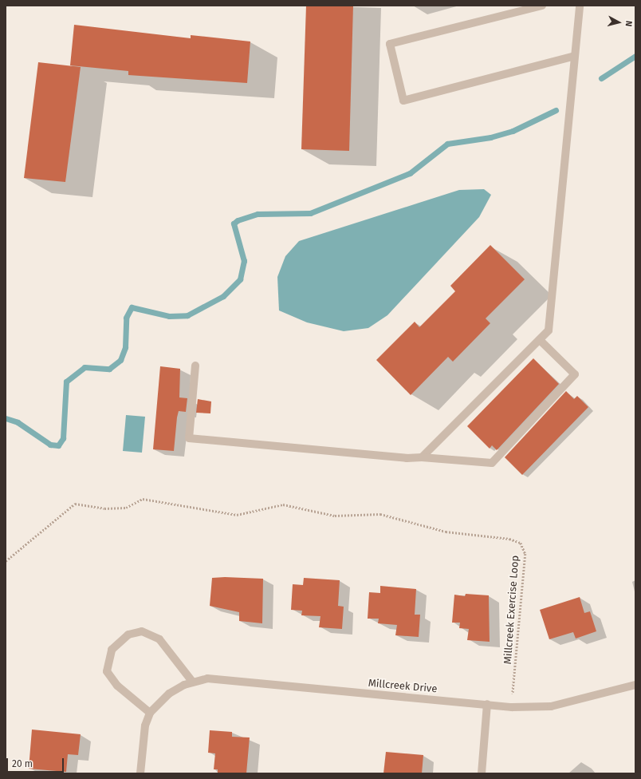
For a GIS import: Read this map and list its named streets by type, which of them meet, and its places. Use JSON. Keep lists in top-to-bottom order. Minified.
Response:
{"streets":{"street":["Millcreek Drive"],"path":["Millcreek Exercise Loop"]},"crossings":[["Millcreek Exercise Loop","Millcreek Drive"]],"scale_bar":"20 m","north":"right"}
